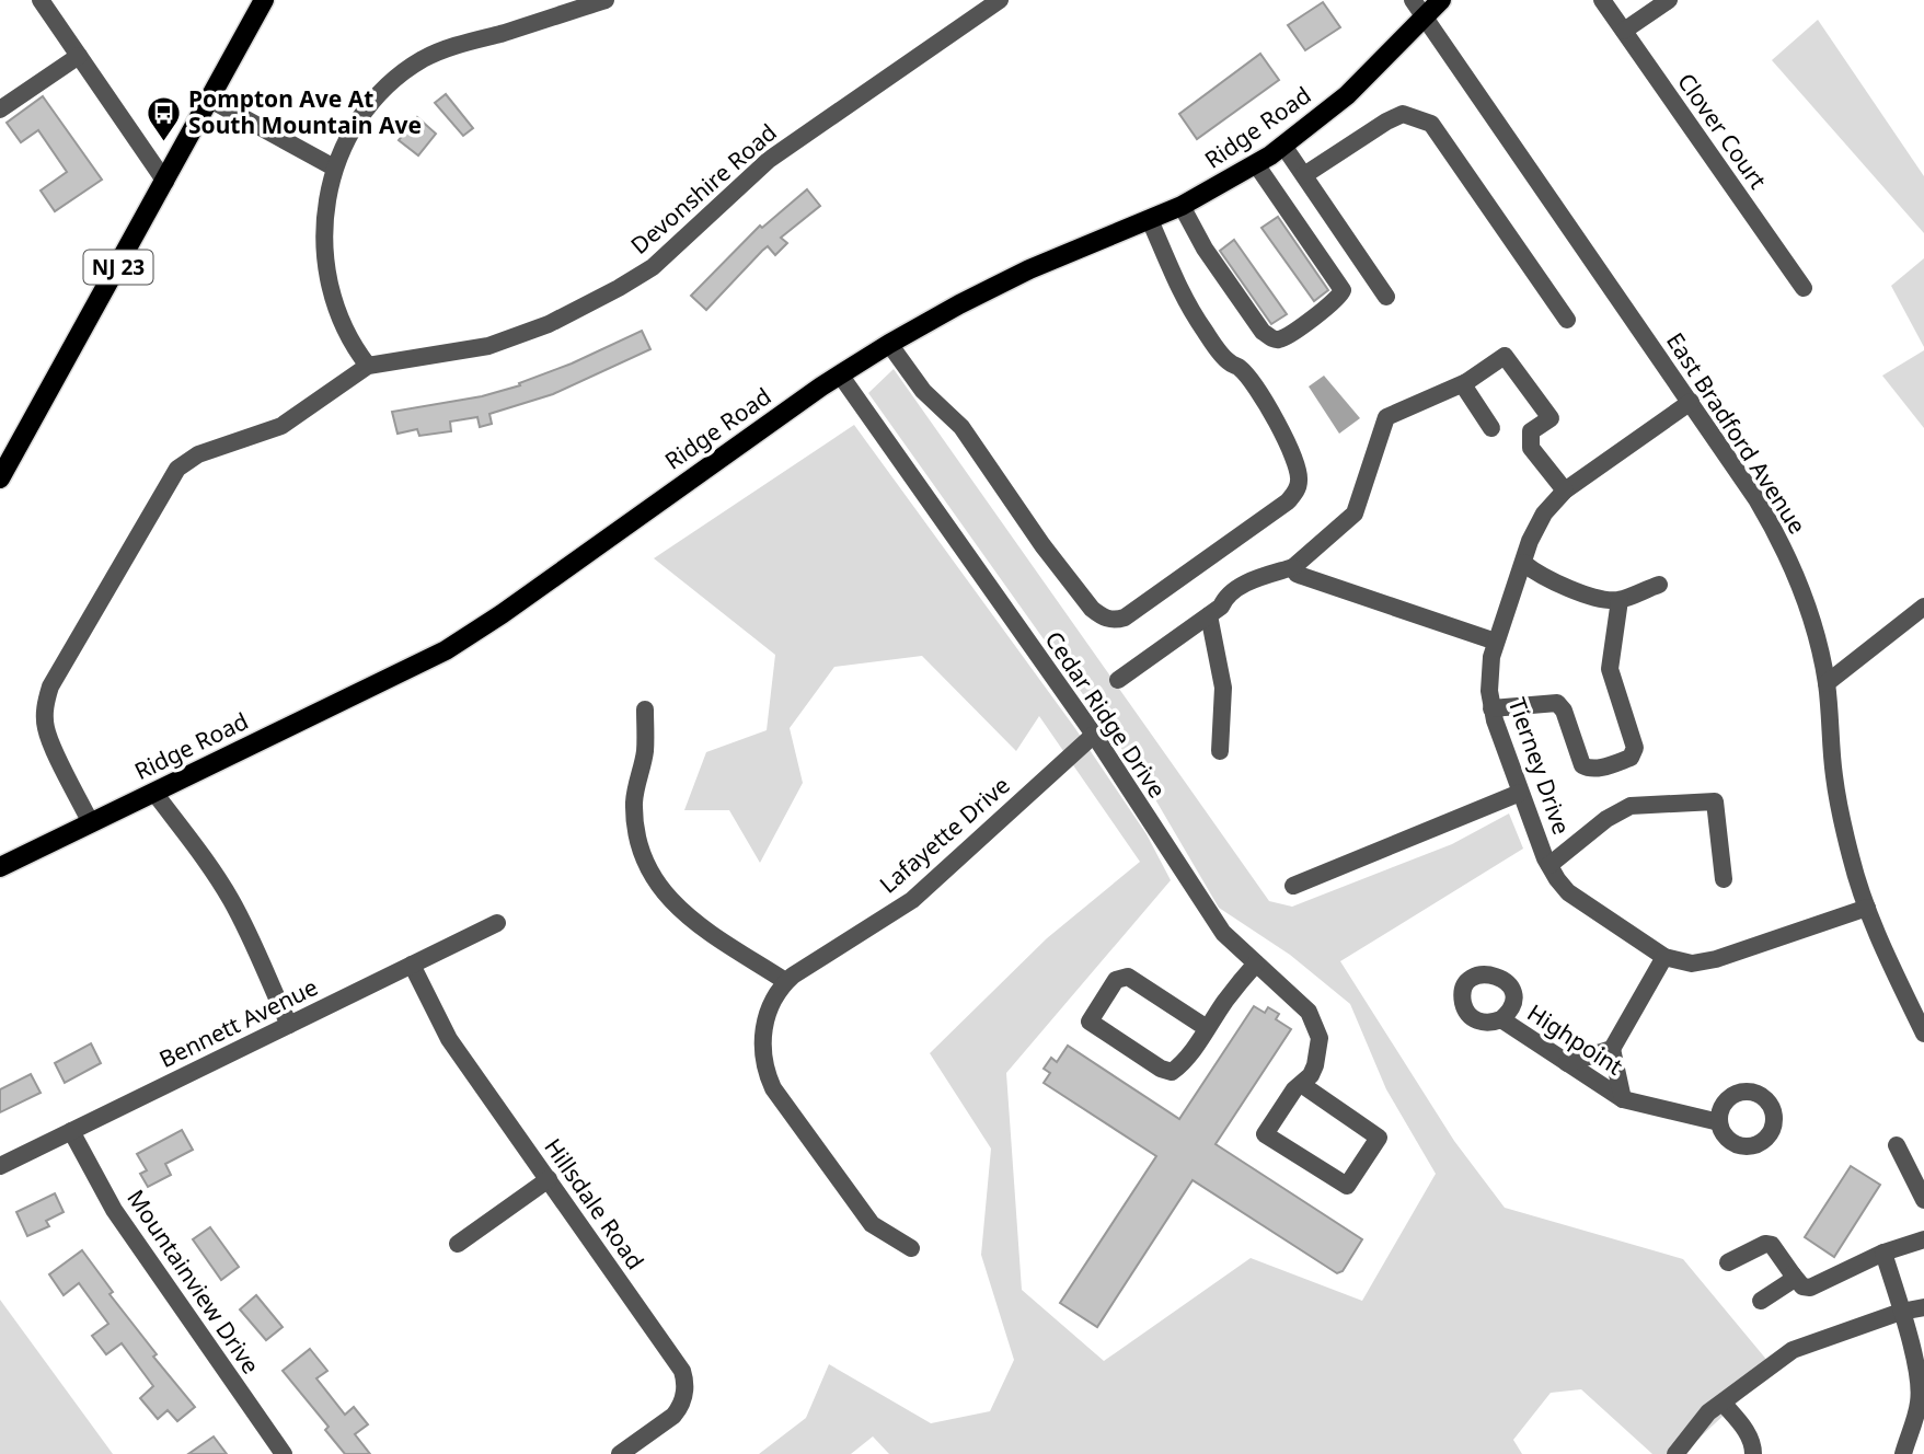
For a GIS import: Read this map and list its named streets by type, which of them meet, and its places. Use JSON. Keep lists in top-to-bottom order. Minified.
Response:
{"streets":{"main road":["Ridge Road","NJ 23"],"street":["Clover Court","Devonshire Road","East Bradford Avenue","Cedar Ridge Drive","Tierney Drive","Lafayette Drive","Bennett Avenue","Highpoint","Hillsdale Road","Mountainview Drive"]},"crossings":[["Ridge Road","East Bradford Avenue"],["Ridge Road","Cedar Ridge Drive"],["East Bradford Avenue","Tierney Drive"],["Cedar Ridge Drive","Lafayette Drive"],["Bennett Avenue","Hillsdale Road"],["Bennett Avenue","Mountainview Drive"]],"places":{"bus stop":["Pompton Ave At South Mountain Ave"]}}
